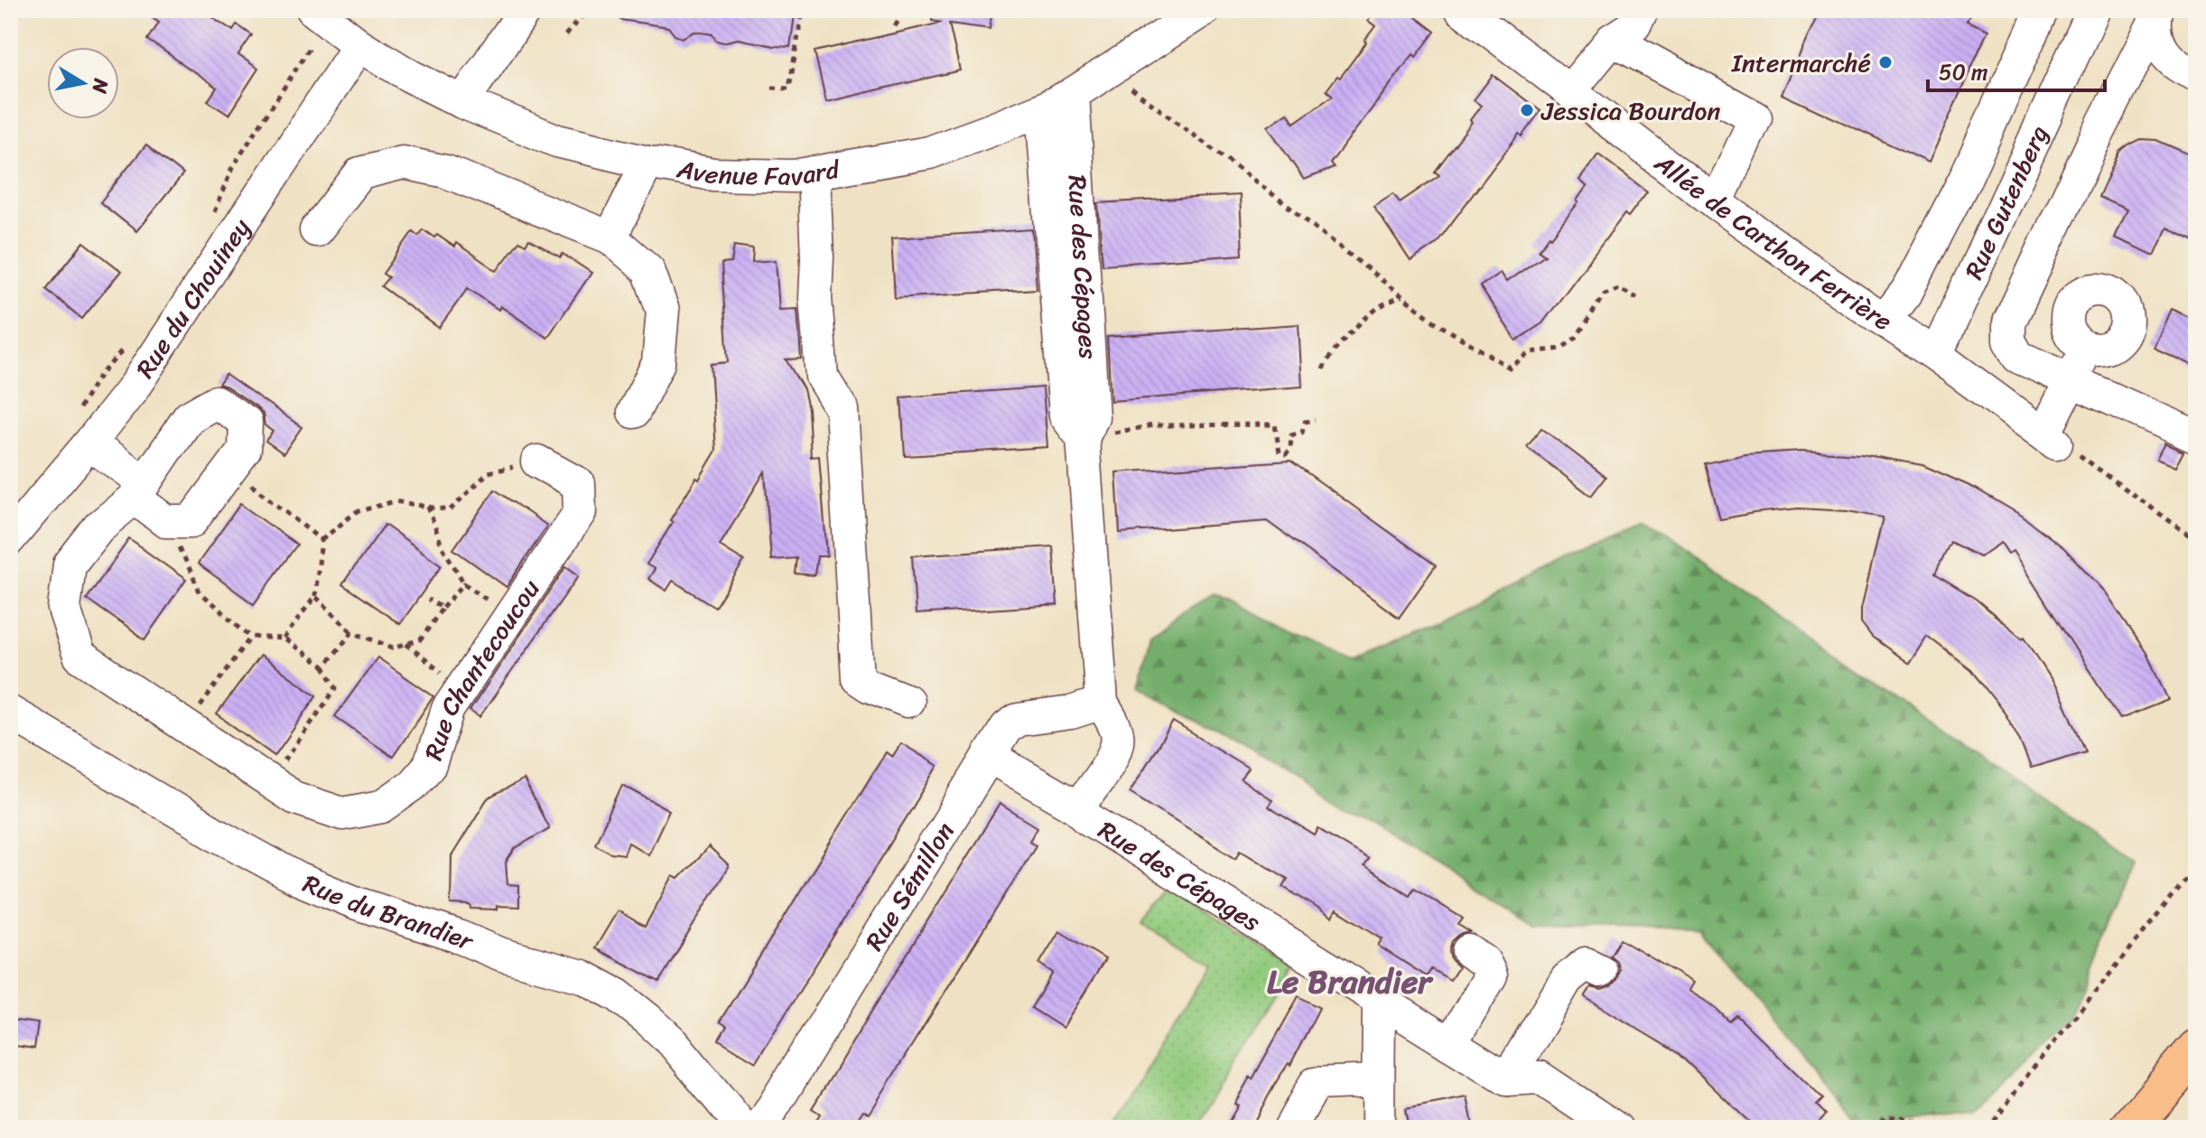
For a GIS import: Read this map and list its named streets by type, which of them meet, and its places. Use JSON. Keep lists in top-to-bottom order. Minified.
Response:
{"streets":{"street":["Avenue Favard","Rue Gutenberg","Allée de Carthon Ferrière","Rue des Cépages","Rue du Chouiney","Rue Chantecoucou","Rue Sémillon","Rue du Brandier"]},"crossings":[["Avenue Favard","Rue des Cépages"],["Avenue Favard","Rue du Chouiney"],["Rue Gutenberg","Allée de Carthon Ferrière"],["Rue des Cépages","Rue Sémillon"]],"districts":["Le Brandier"],"places":["Intermarché","Jessica Bourdon"],"scale_bar":"50 m","north":"right"}
